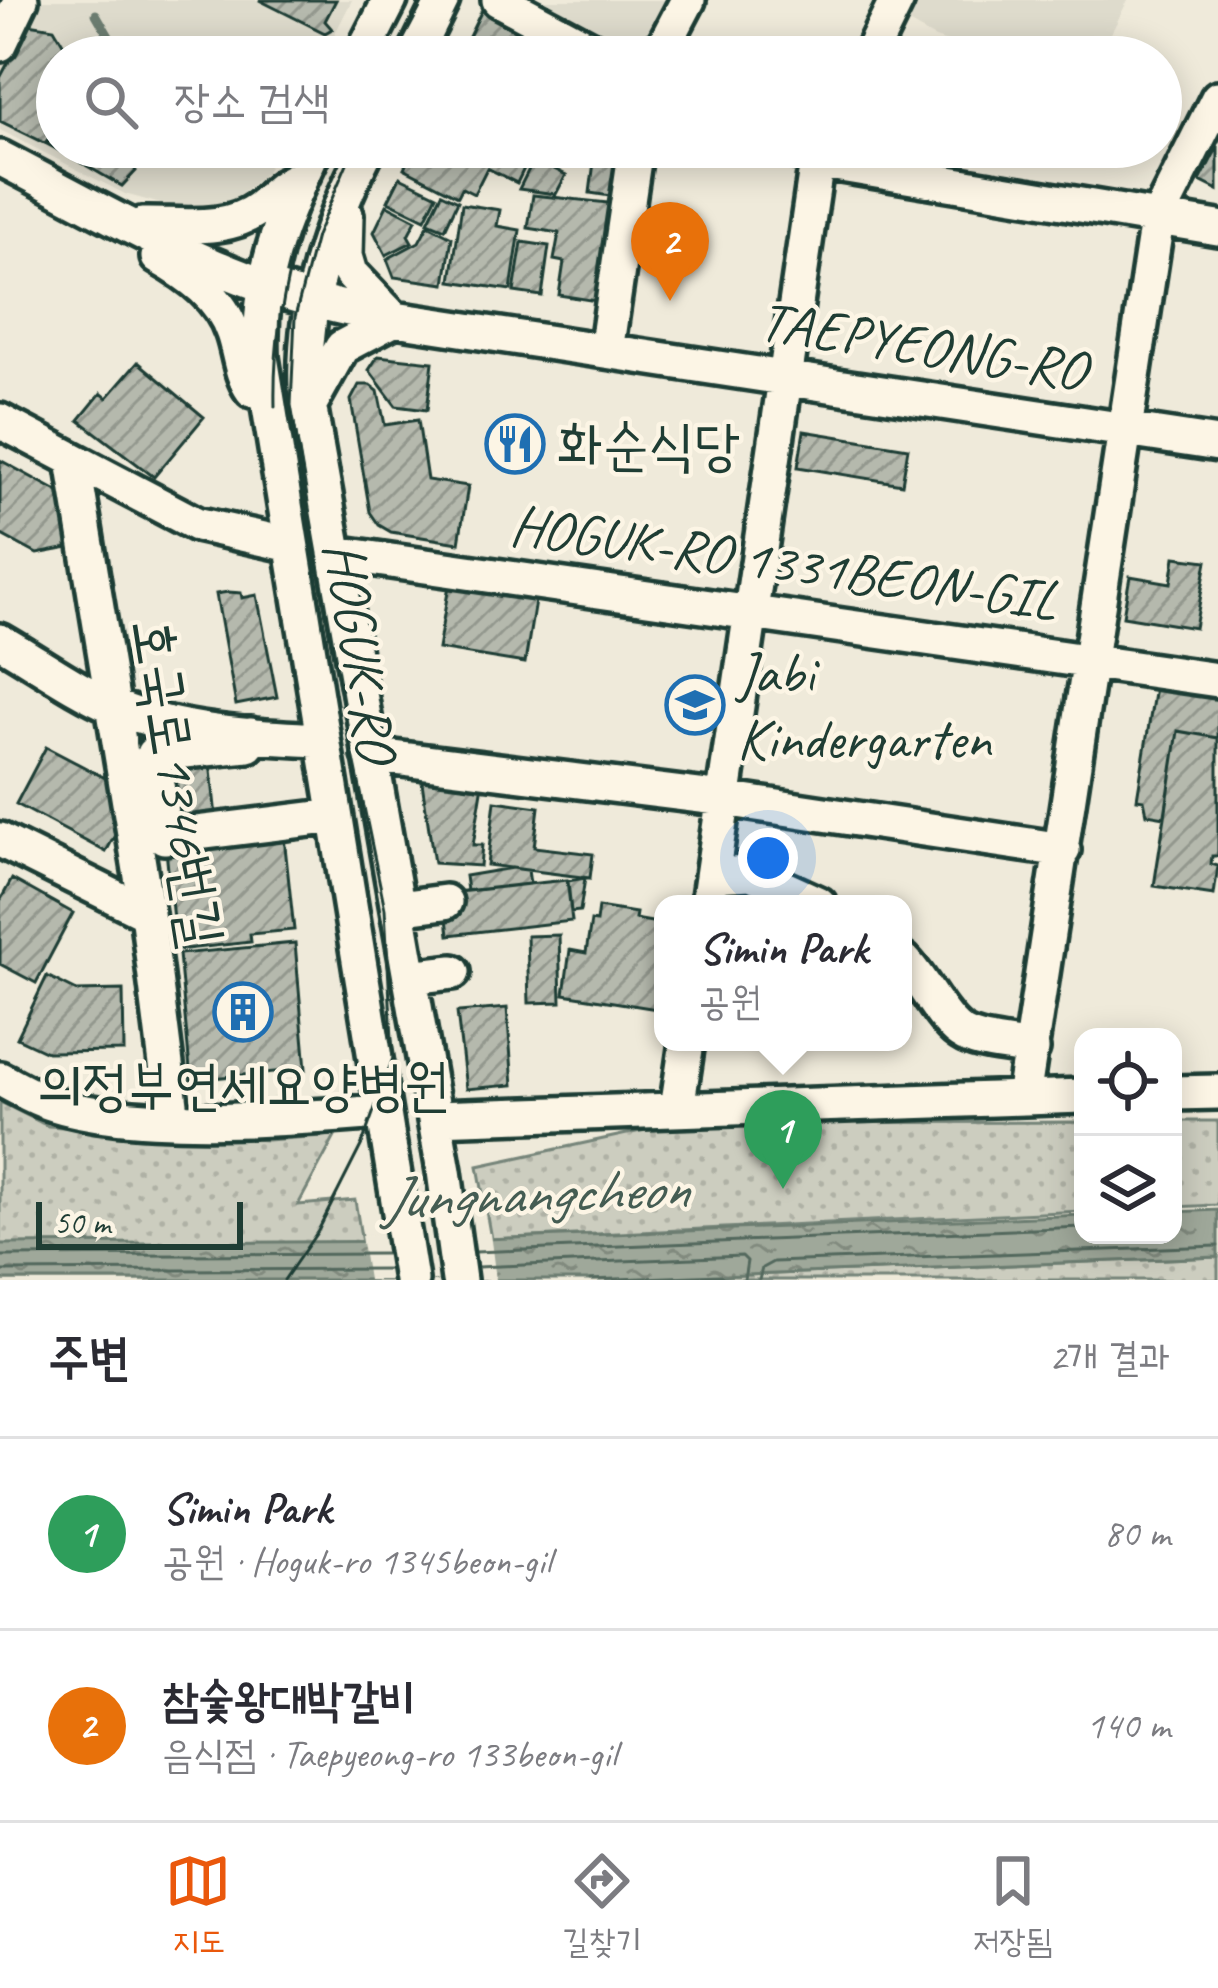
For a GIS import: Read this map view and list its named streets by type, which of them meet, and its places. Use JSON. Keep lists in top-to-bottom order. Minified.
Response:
{"streets":{"street":["TAEPYEONG-RO","HOGUK-RO 1331BEON-GIL","HOGUK-RO","호국로1346번길"]},"crossings":[["TAEPYEONG-RO","HOGUK-RO"],["HOGUK-RO 1331BEON-GIL","HOGUK-RO"]],"water":["Jungnangcheon"],"places":{"restaurant":["화순식당"],"school or university":["Jabi Kindergarten"],"building":["의정부연세요양병원"]},"scale_bar":"50 m","page":{"search":"장소 검색","pins":["2","1"],"popup":["Simin Park","공원"],"scale":"50 m","heading":["주변","2개 결과"],"list":[{"mark":"1","name":"Simin Park","note":"공원 · Hoguk-ro 1345beon-gil","value":"80 m"},{"mark":"2","name":"참숯왕대박갈비","note":"음식점 · Taepyeong-ro 133beon-gil","value":"140 m"}],"nav":["지도","길찾기","저장됨"]}}
